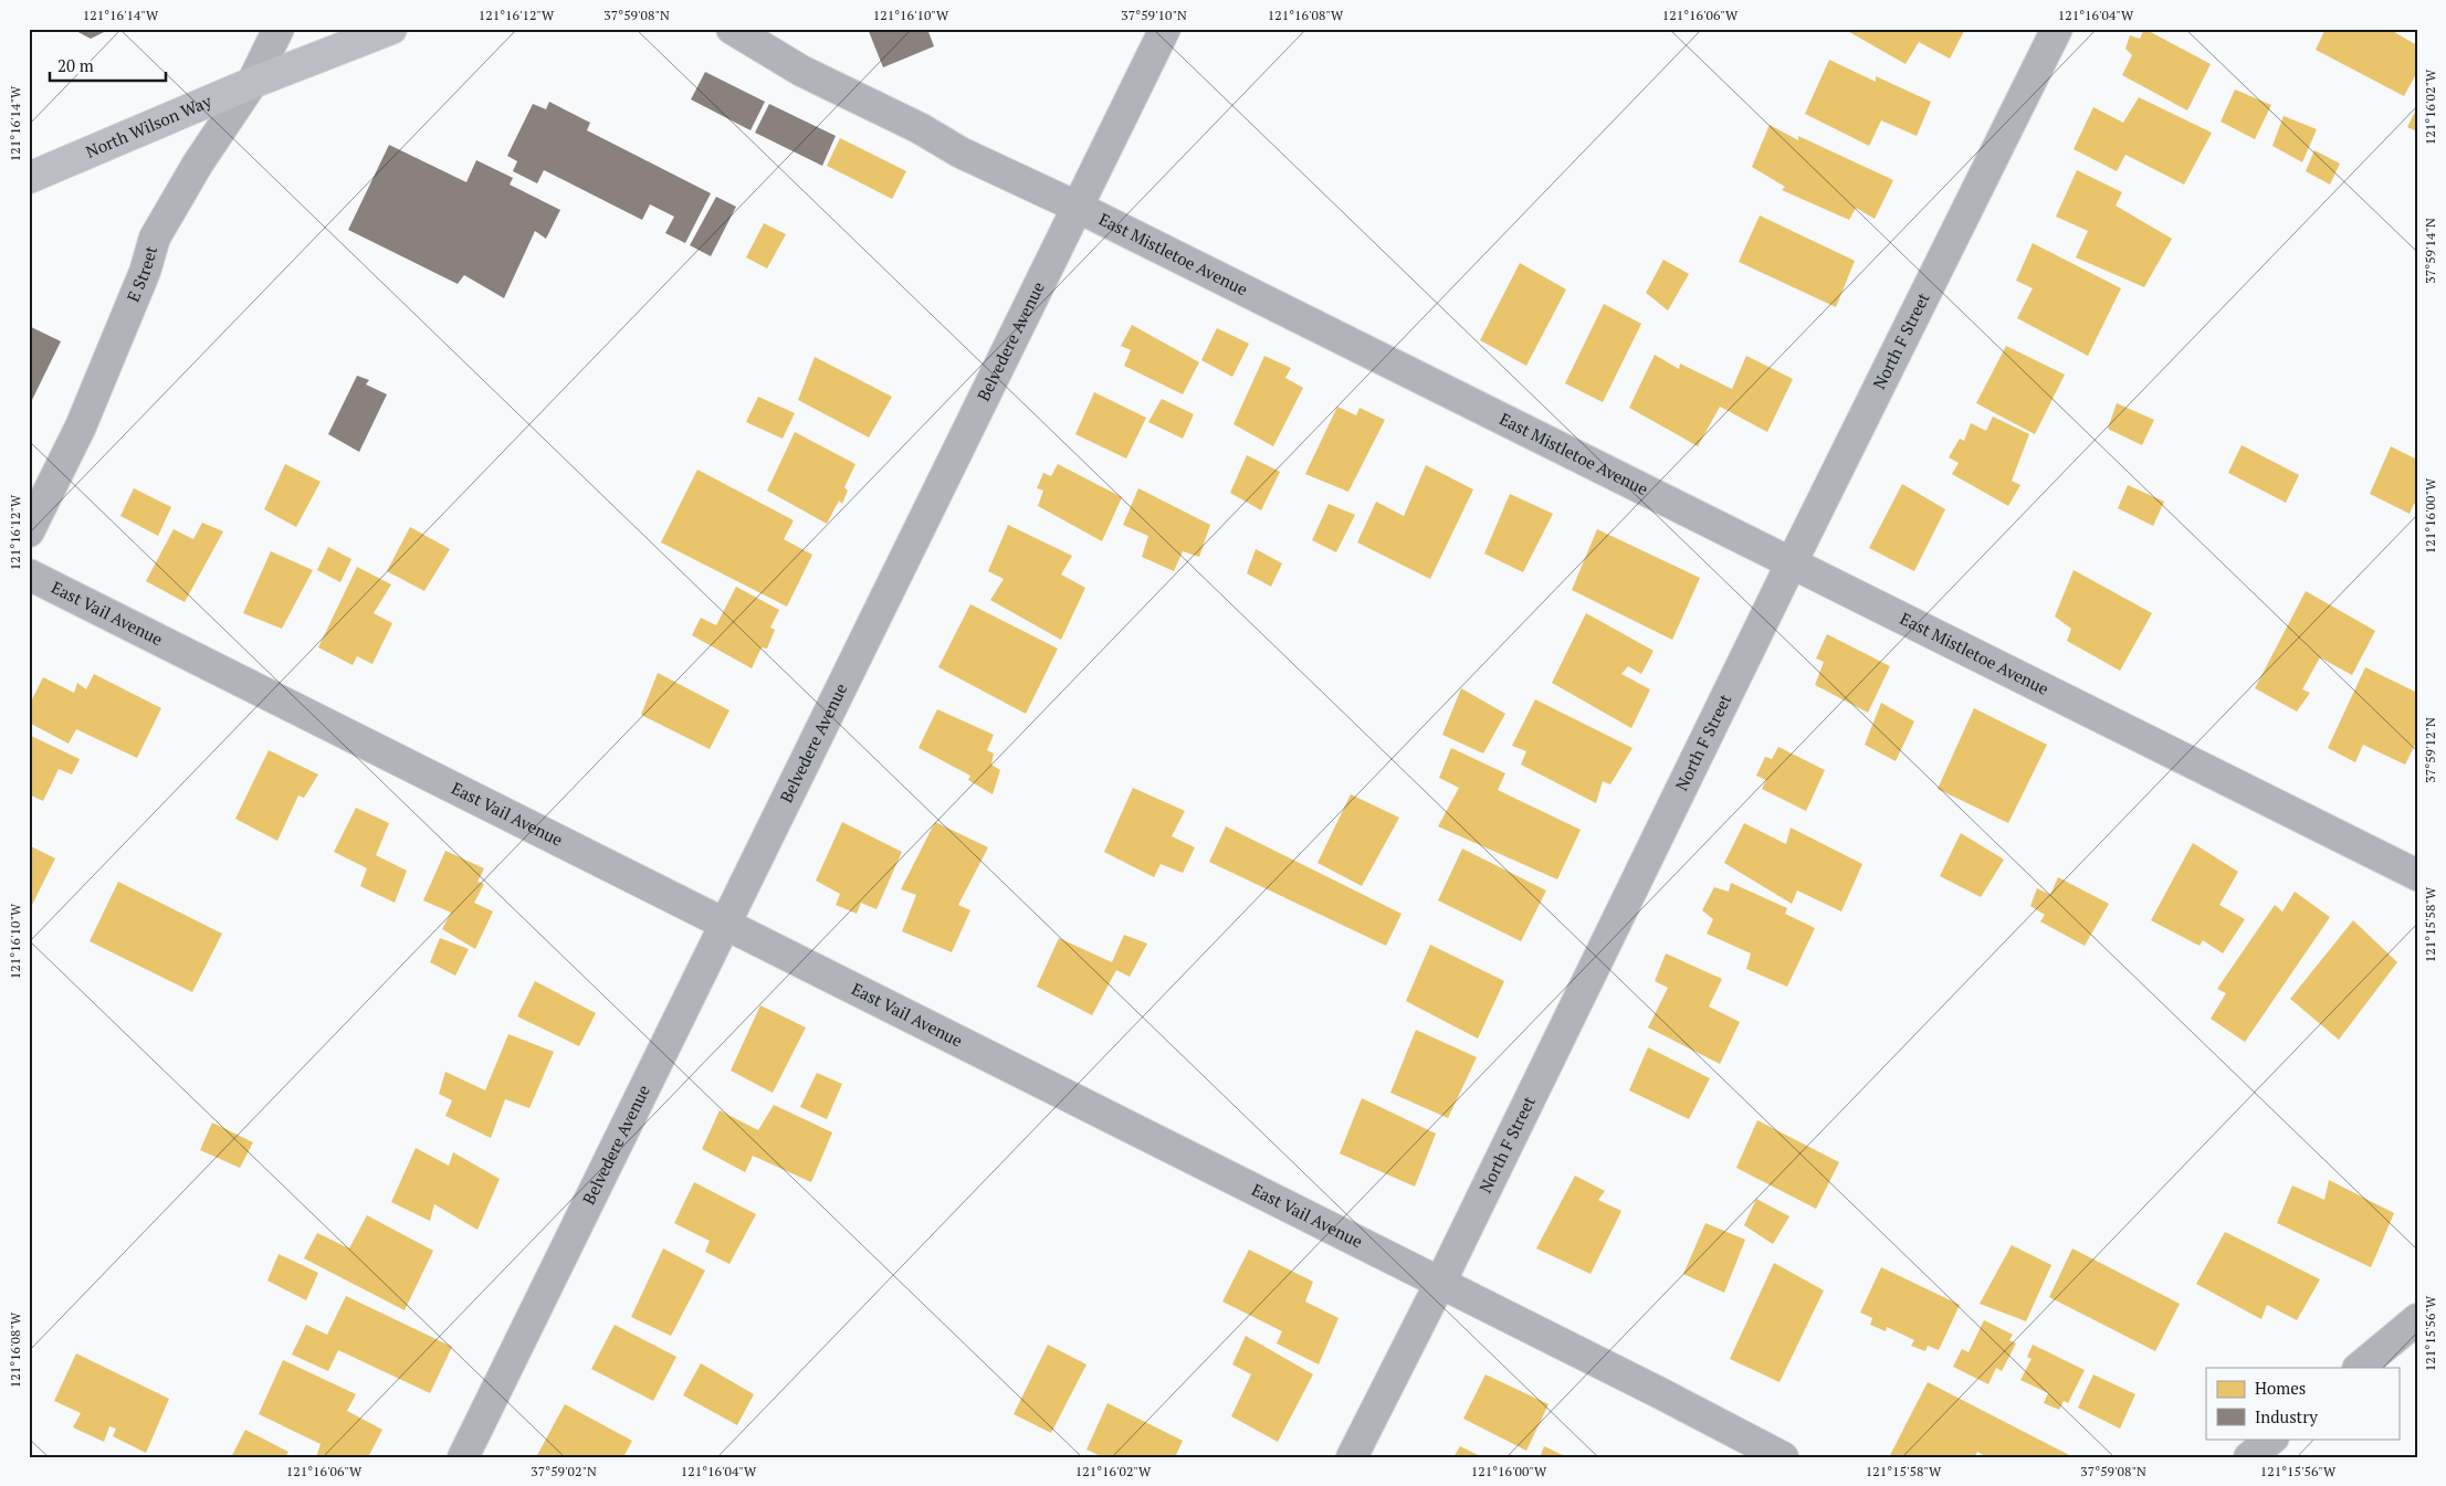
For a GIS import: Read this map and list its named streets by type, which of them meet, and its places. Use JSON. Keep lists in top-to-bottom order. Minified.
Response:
{"streets":{"main road":["North Wilson Way"],"street":["East Mistletoe Avenue","E Street","Belvedere Avenue","North F Street","East Vail Avenue"]},"crossings":[["North Wilson Way","E Street"],["East Mistletoe Avenue","Belvedere Avenue"],["East Mistletoe Avenue","North F Street"],["Belvedere Avenue","East Vail Avenue"],["North F Street","East Vail Avenue"]],"legend":["Homes","Industry"],"scale_bar":"20 m","coordinates":["121°16'14\"W","121°16'12\"W","37°59'08\"N","121°16'10\"W","37°59'10\"N","121°16'08\"W","121°16'06\"W","121°16'04\"W","121°16'02\"W","37°59'14\"N","121°16'00\"W","37°59'12\"N","121°15'58\"W","121°15'56\"W","37°59'02\"N"]}
